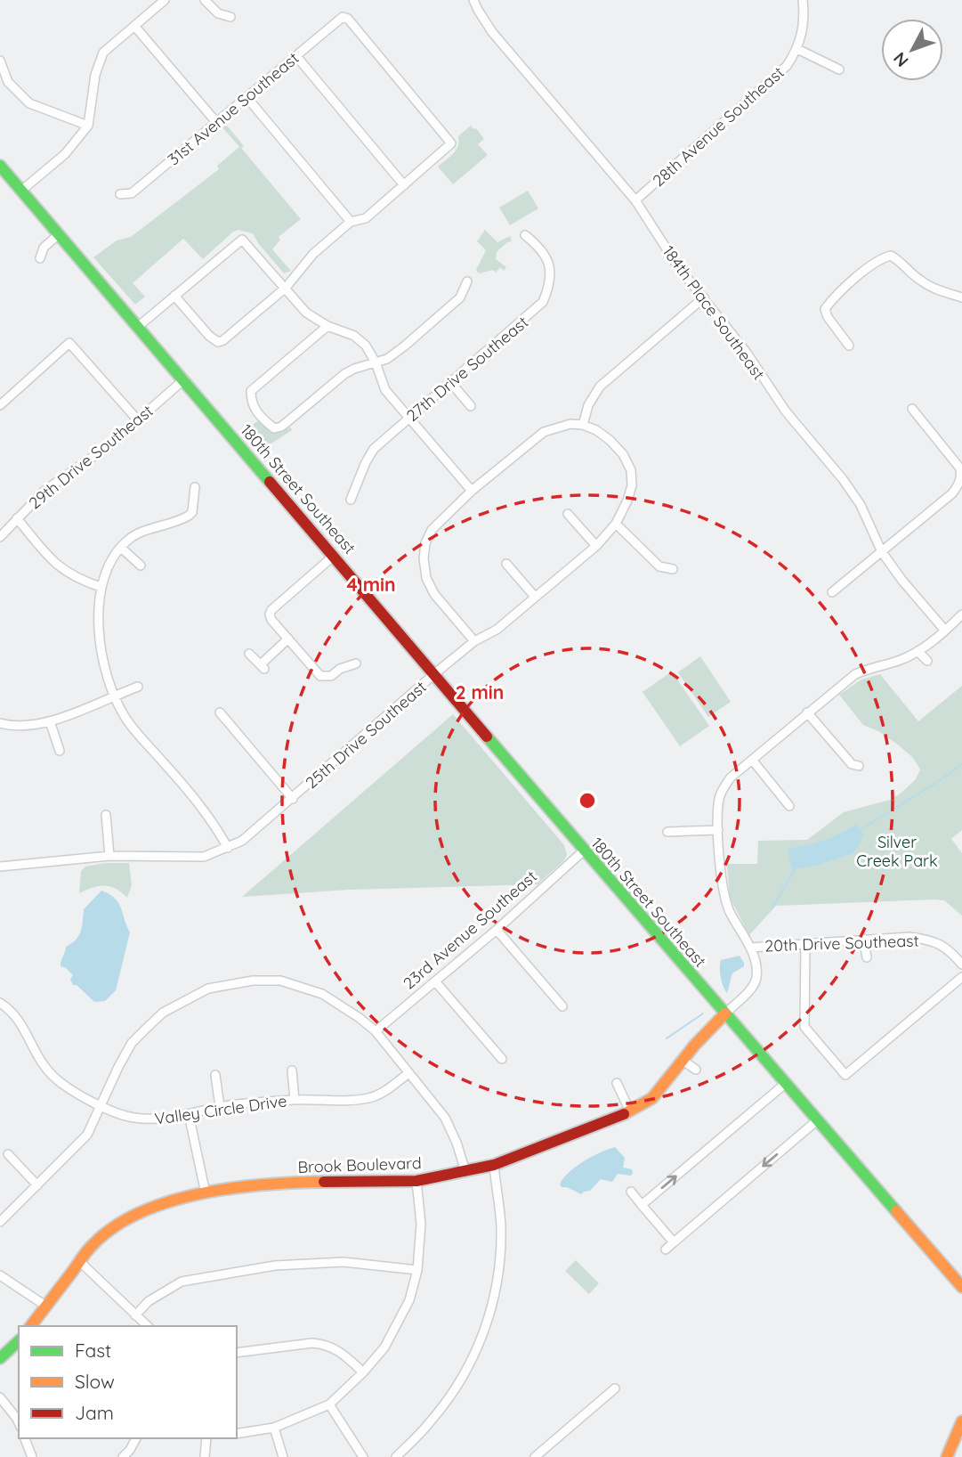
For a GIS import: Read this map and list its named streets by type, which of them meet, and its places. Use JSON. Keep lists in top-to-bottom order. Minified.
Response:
{"streets":{"street":["31st Avenue Southeast","28th Avenue Southeast","184th Place Southeast","27th Drive Southeast","29th Drive Southeast","180th Street Southeast","25th Drive Southeast","23rd Avenue Southeast","20th Drive Southeast","Valley Circle Drive","Brook Boulevard"]},"crossings":[["28th Avenue Southeast","184th Place Southeast"],["29th Drive Southeast","180th Street Southeast"],["180th Street Southeast","25th Drive Southeast"],["180th Street Southeast","23rd Avenue Southeast"],["180th Street Southeast","Brook Boulevard"]],"parks":["Silver Creek Park"],"legend":["Fast","Slow","Jam"],"north":"bottom left","rings":["4 min","2 min"]}
